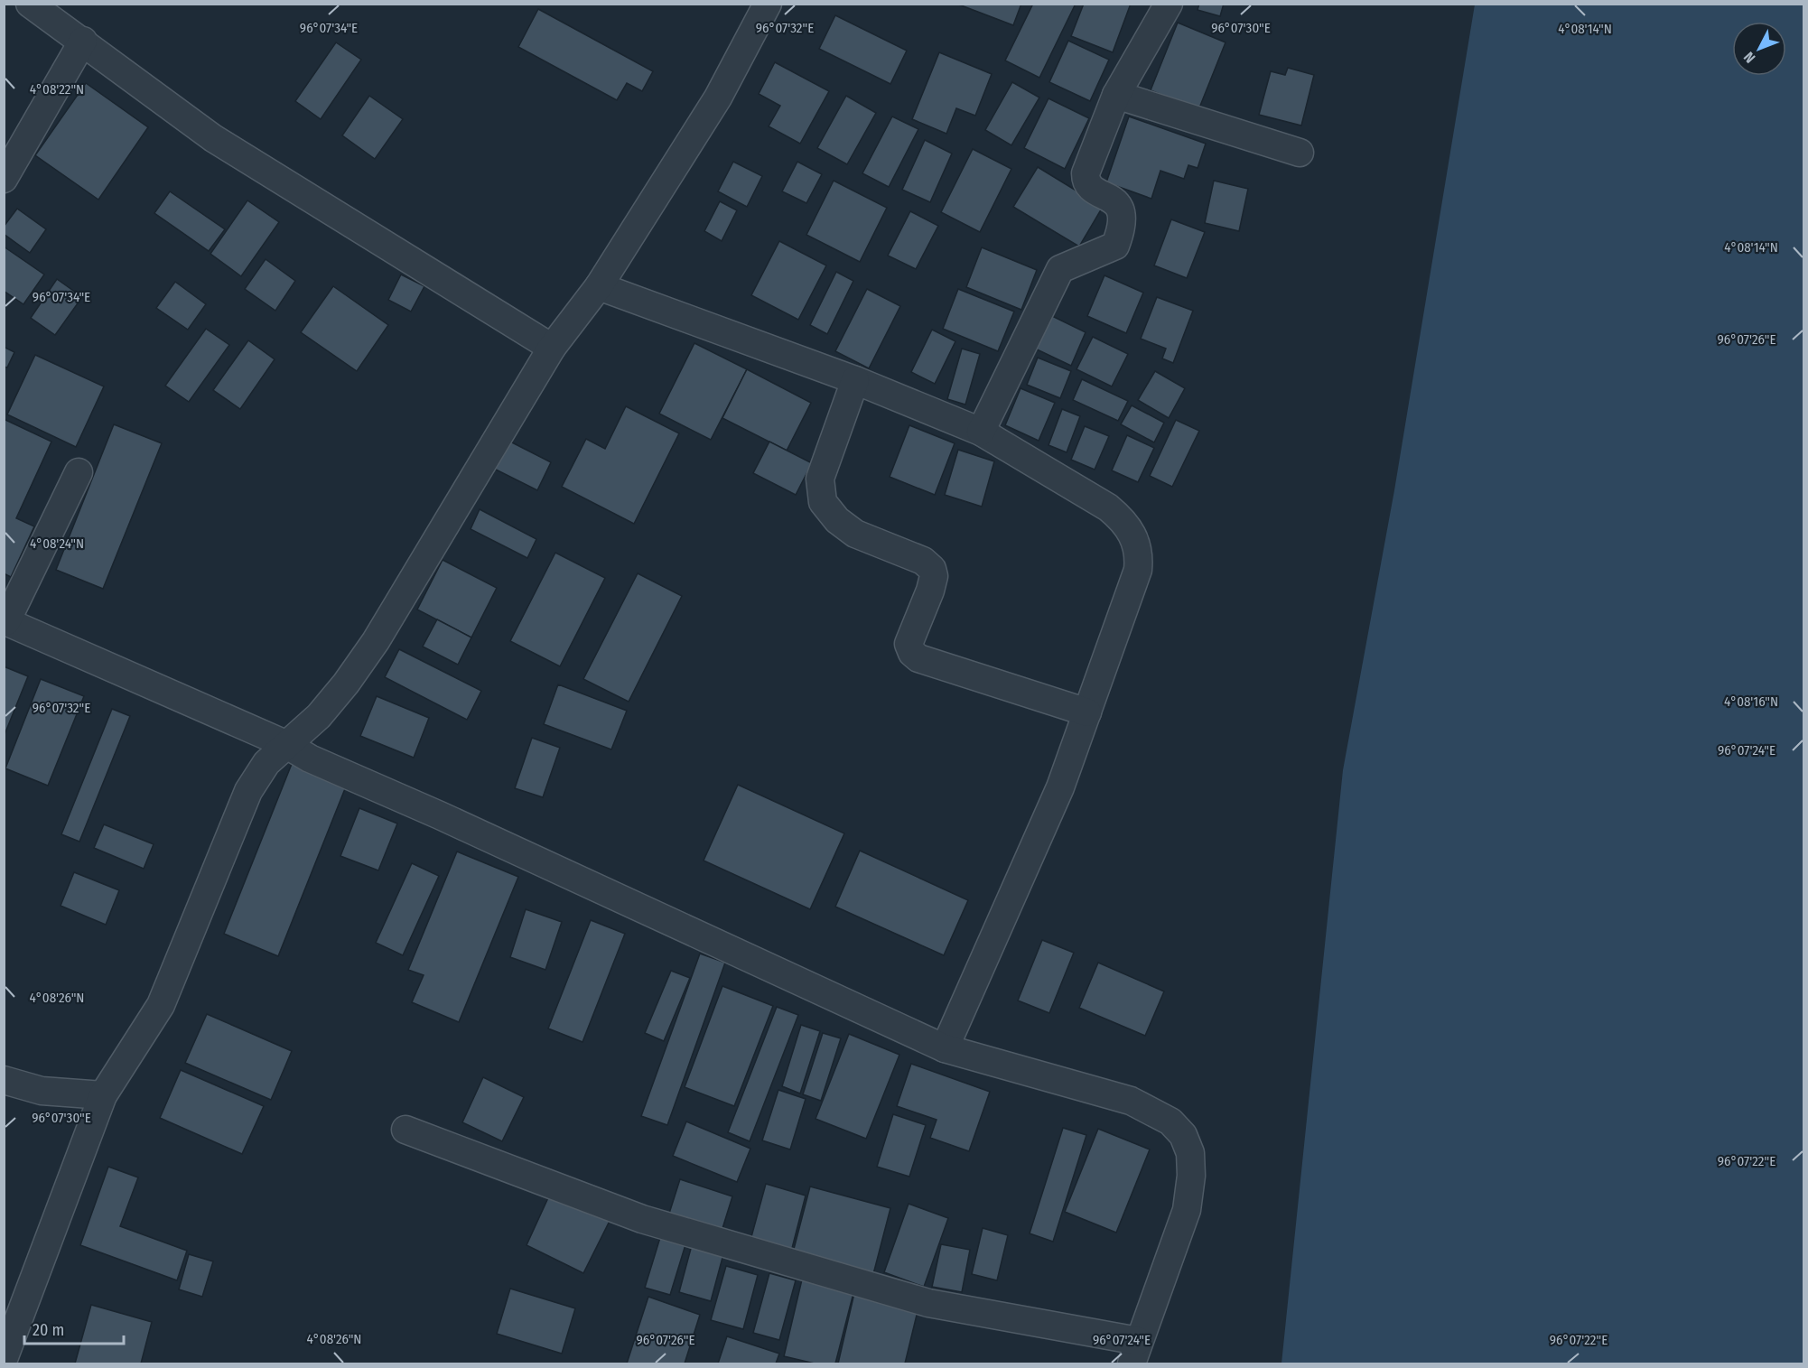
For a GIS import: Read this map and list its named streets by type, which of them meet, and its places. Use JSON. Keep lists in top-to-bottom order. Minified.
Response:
{"scale_bar":"20 m","north":"bottom left","coordinates":["96°07'34\"E","96°07'32\"E","96°07'30\"E","4°08'14\"N","4°08'22\"N","96°07'26\"E","4°08'24\"N","4°08'16\"N","96°07'24\"E","4°08'26\"N","96°07'22\"E"]}
